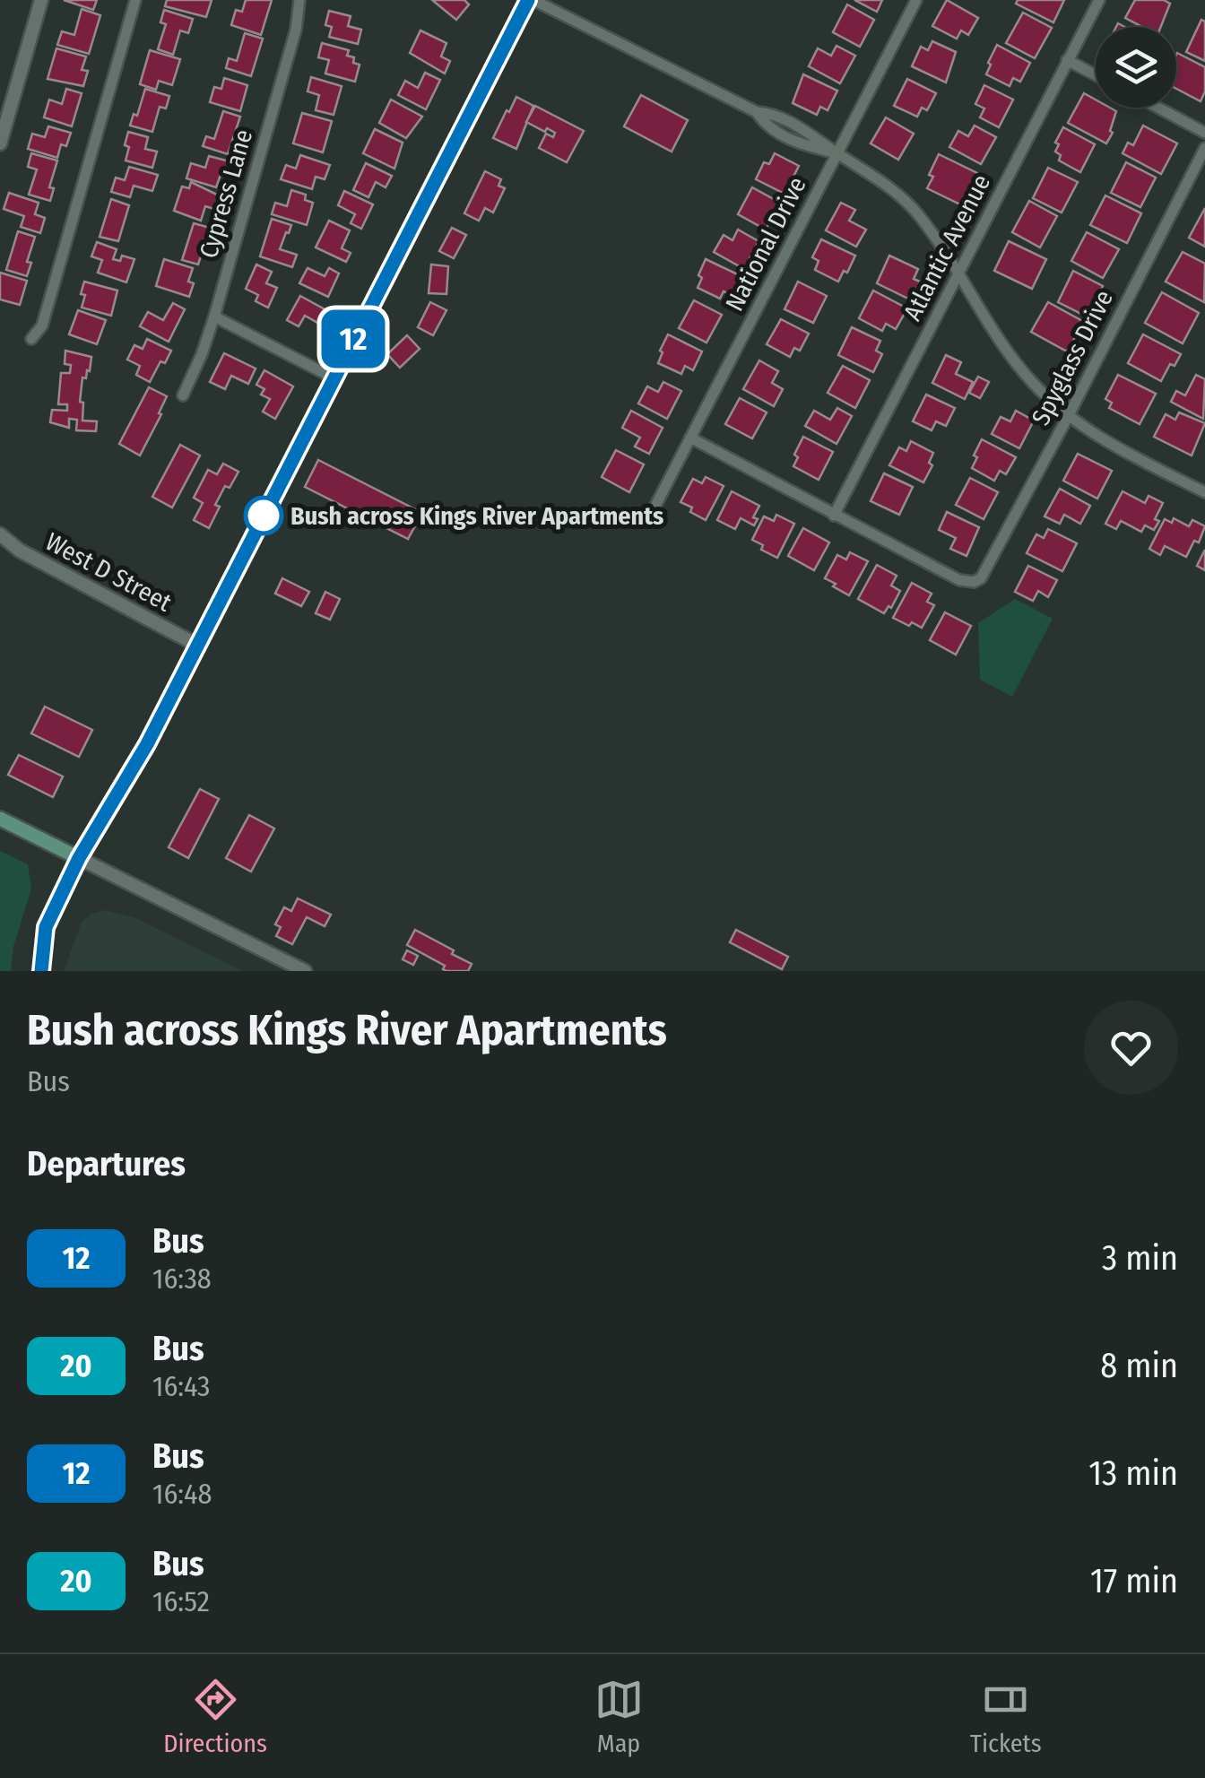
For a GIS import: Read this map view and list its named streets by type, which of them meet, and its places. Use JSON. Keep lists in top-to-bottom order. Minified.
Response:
{"streets":{"street":["Cypress Lane","National Drive","Atlantic Avenue","Spyglass Drive","West D Street"]},"crossings":[["Atlantic Avenue","Spyglass Drive"]],"places":["Bush across Kings River Apartments"],"lines":["bus line 12"],"page":{"on_map":"12","heading":[["Bush across Kings River Apartments","Bus"],"Departures"],"list":[{"mark":"12","name":"Bus","note":"16:38","value":"3 min"},{"mark":"20","name":"Bus","note":"16:43","value":"8 min"},{"mark":"12","name":"Bus","note":"16:48","value":"13 min"},{"mark":"20","name":"Bus","note":"16:52","value":"17 min"}],"tabs":["Directions","Map","Tickets"]}}
